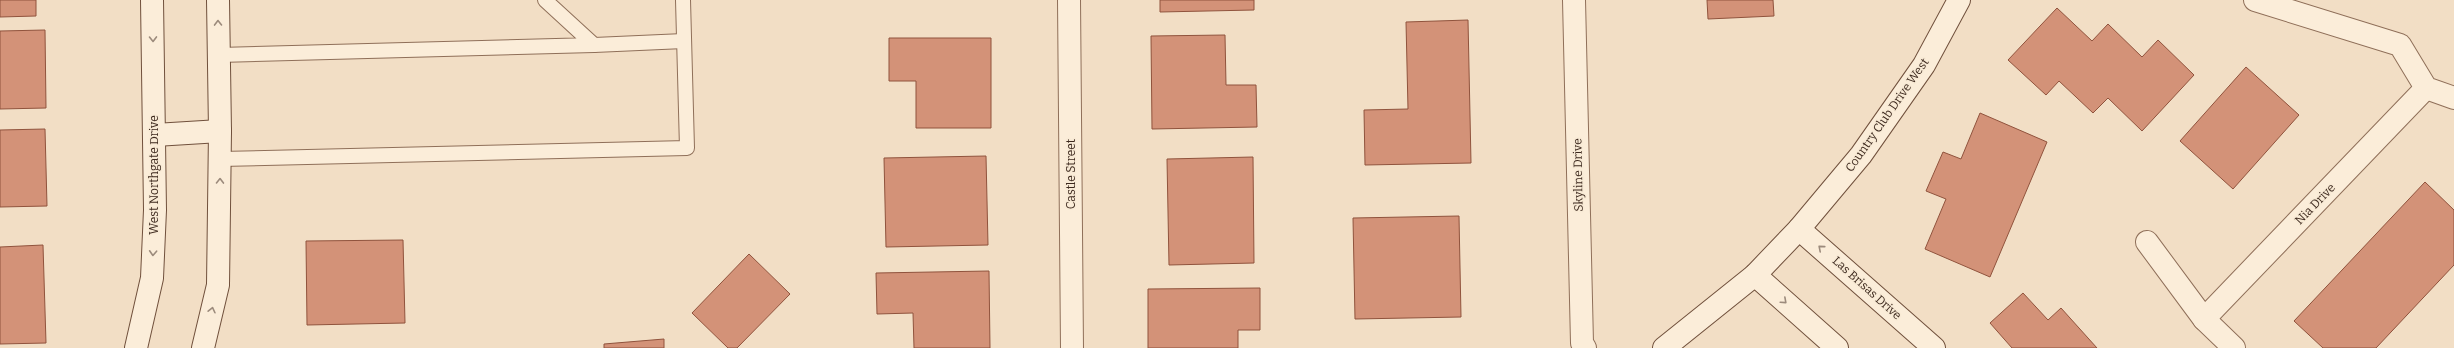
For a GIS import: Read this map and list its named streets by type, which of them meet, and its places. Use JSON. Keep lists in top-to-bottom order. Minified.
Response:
{"streets":{"street":["Country Club Drive West","Castle Street","West Northgate Drive","Skyline Drive","Nia Drive","Las Brisas Drive"]},"crossings":[["Country Club Drive West","Las Brisas Drive"]]}
